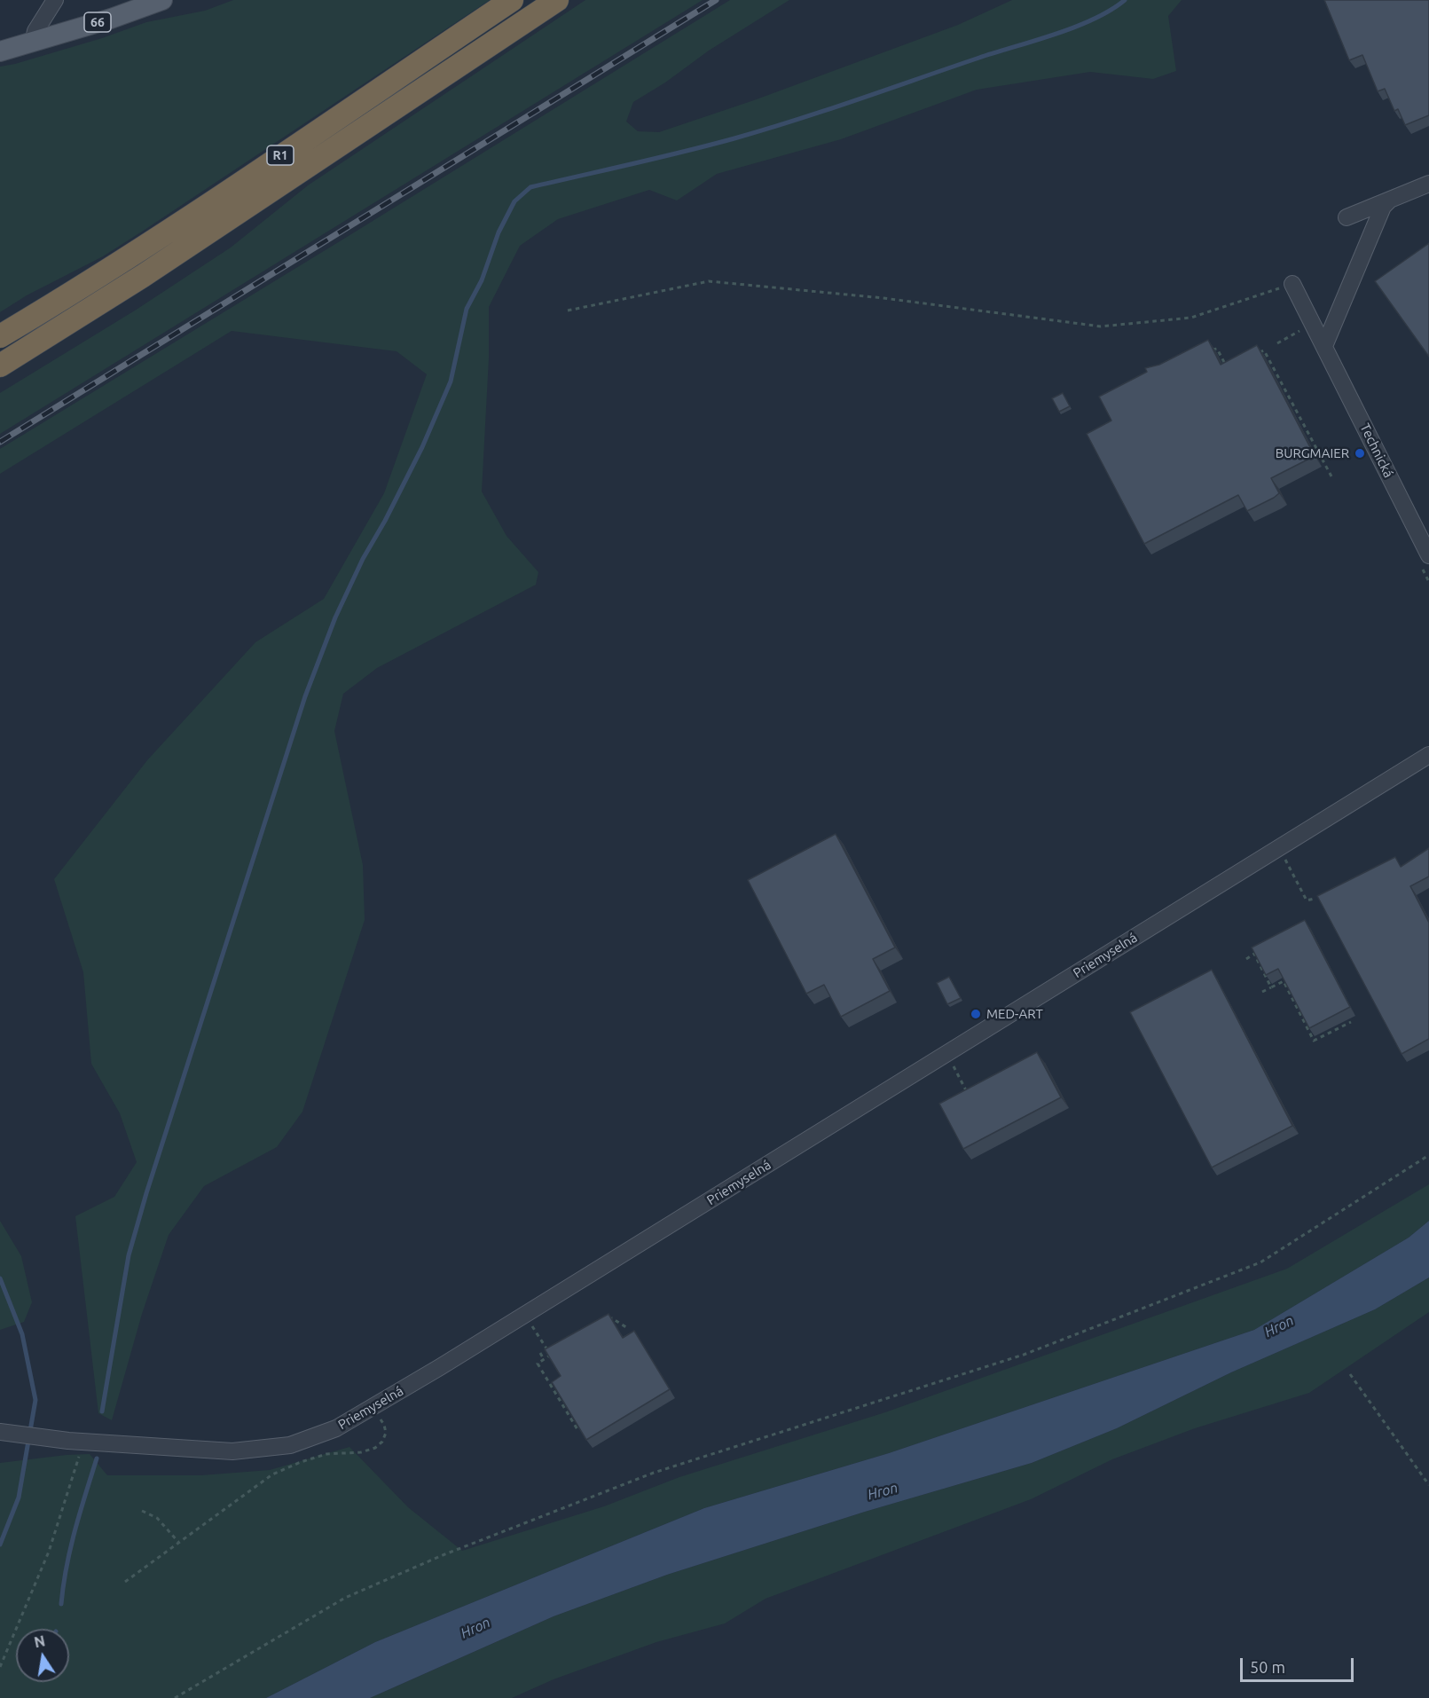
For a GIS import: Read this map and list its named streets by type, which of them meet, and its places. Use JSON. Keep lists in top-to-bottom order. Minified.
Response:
{"streets":{"highway":["R1"],"main road":["66"],"street":["Technická","Priemyselná"]},"water":["Hron"],"places":["BURGMAIER","MED-ART"],"scale_bar":"50 m","north":"top"}
